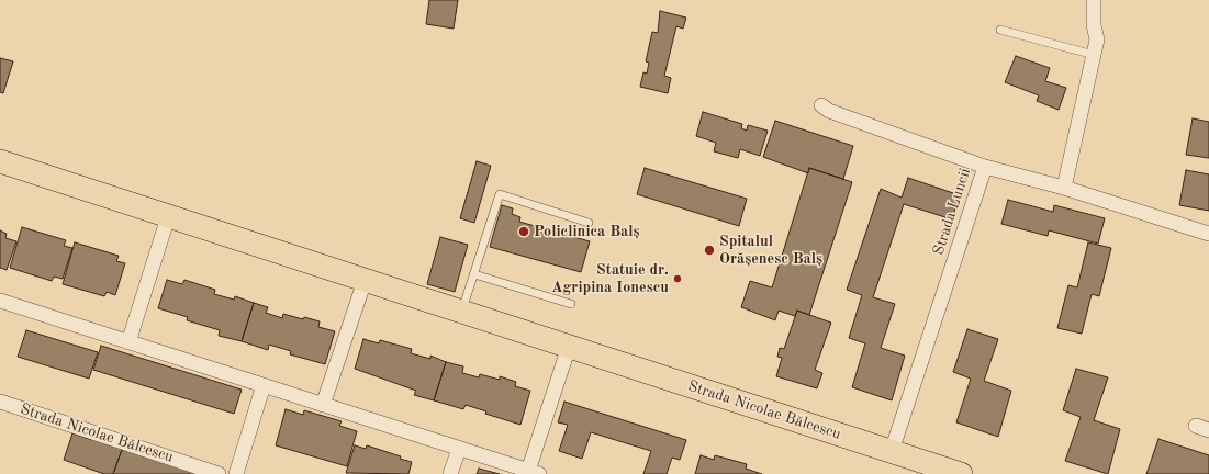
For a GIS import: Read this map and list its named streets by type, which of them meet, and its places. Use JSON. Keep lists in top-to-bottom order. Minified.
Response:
{"streets":{"main road":["Strada Nicolae Bălcescu"],"street":["Strada Luncii"]},"crossings":[["Strada Luncii","Strada Nicolae Bălcescu"]],"places":["Policlinica Balș","Spitalul Orășenesc Balș","Statuie dr. Agripina Ionescu"]}
